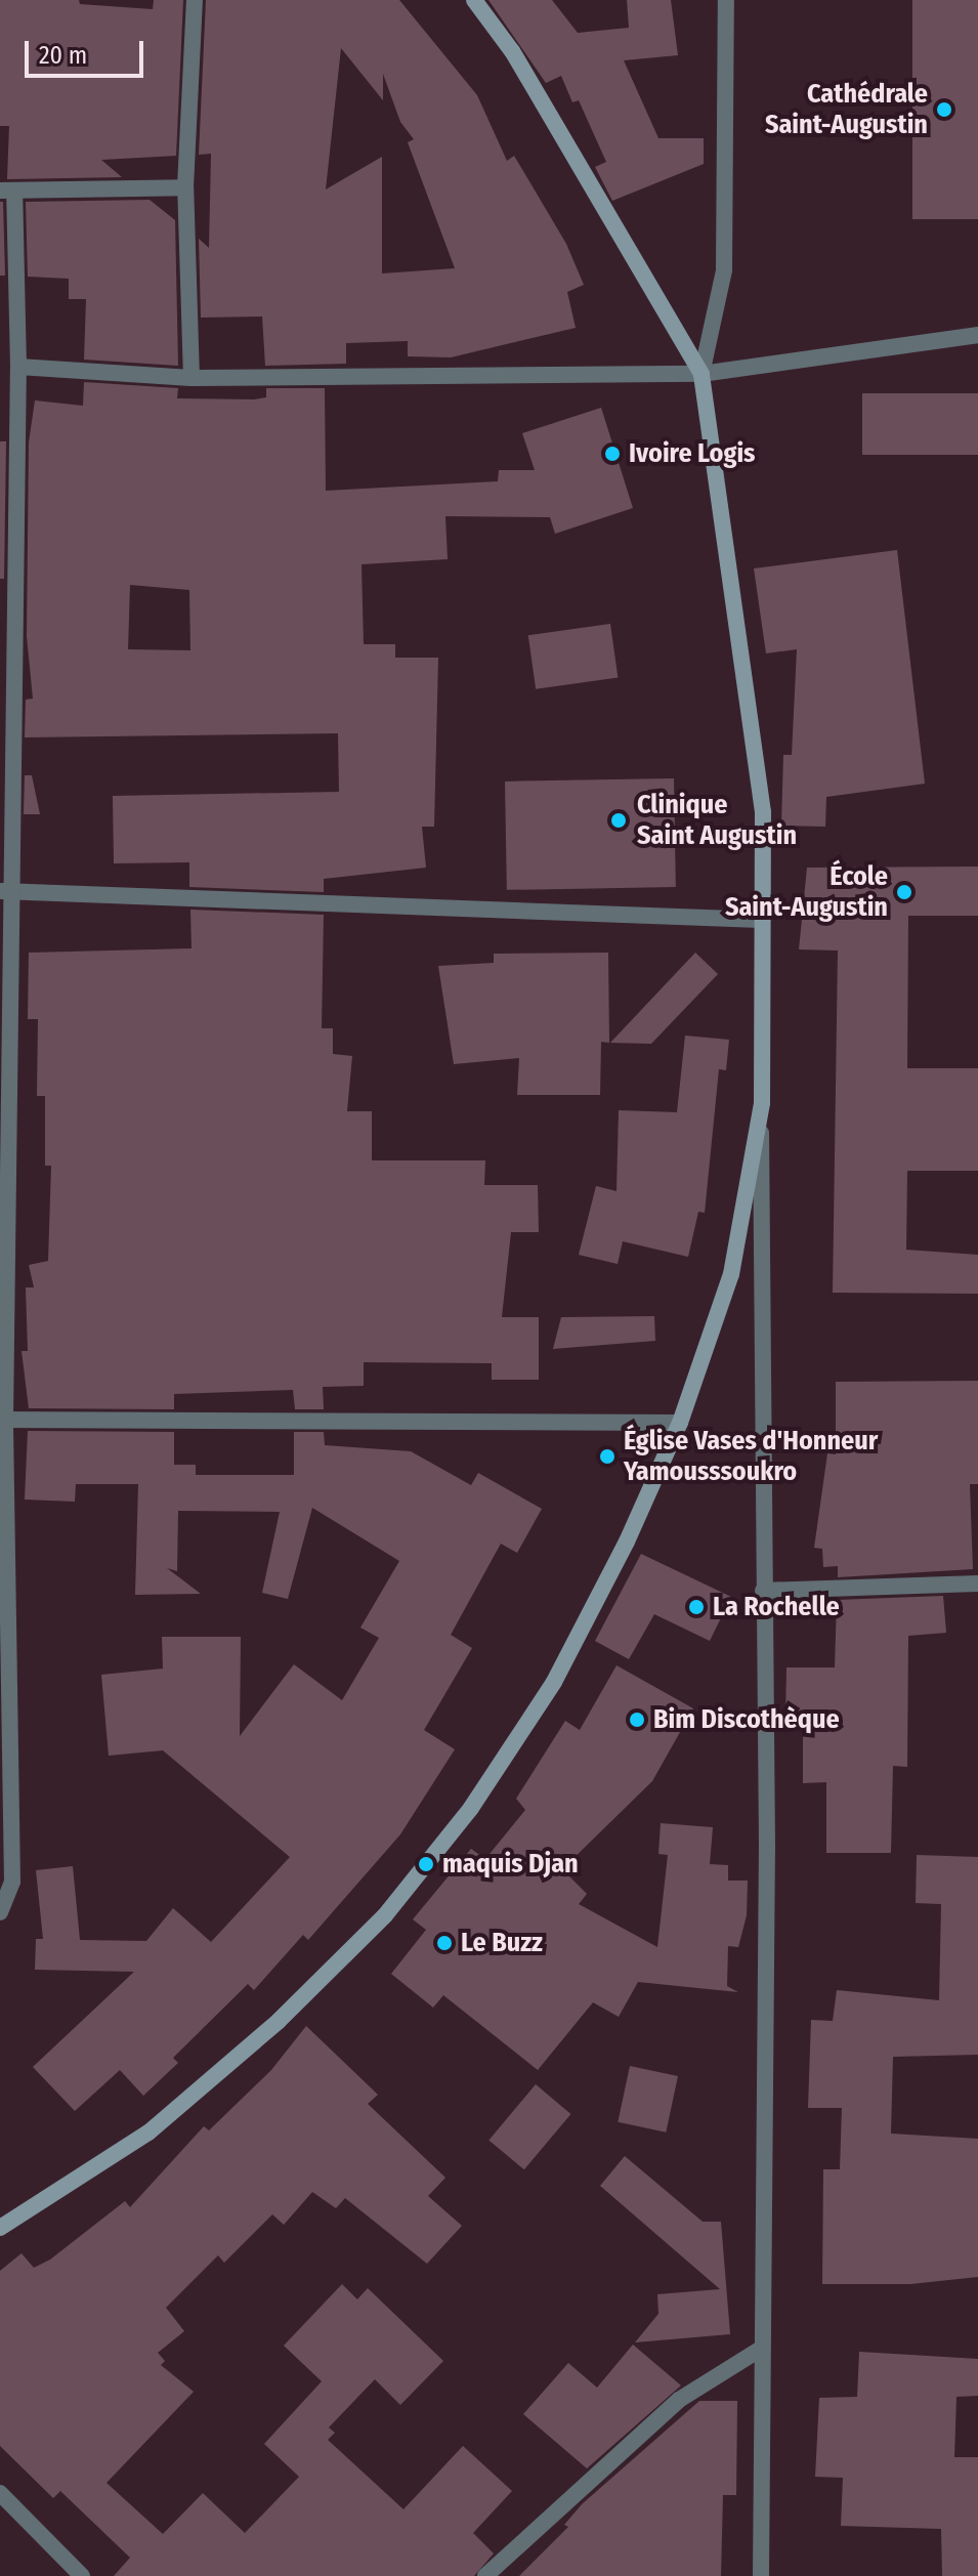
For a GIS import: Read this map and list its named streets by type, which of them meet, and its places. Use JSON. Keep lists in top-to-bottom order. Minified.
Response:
{"places":["Cathédrale Saint-Augustin","Ivoire Logis","Clinique Saint Augustin","École Saint-Augustin","Église Vases d'Honneur Yamousssoukro","La Rochelle","Bim Discothèque","maquis Djan","Le Buzz"],"scale_bar":"20 m"}
